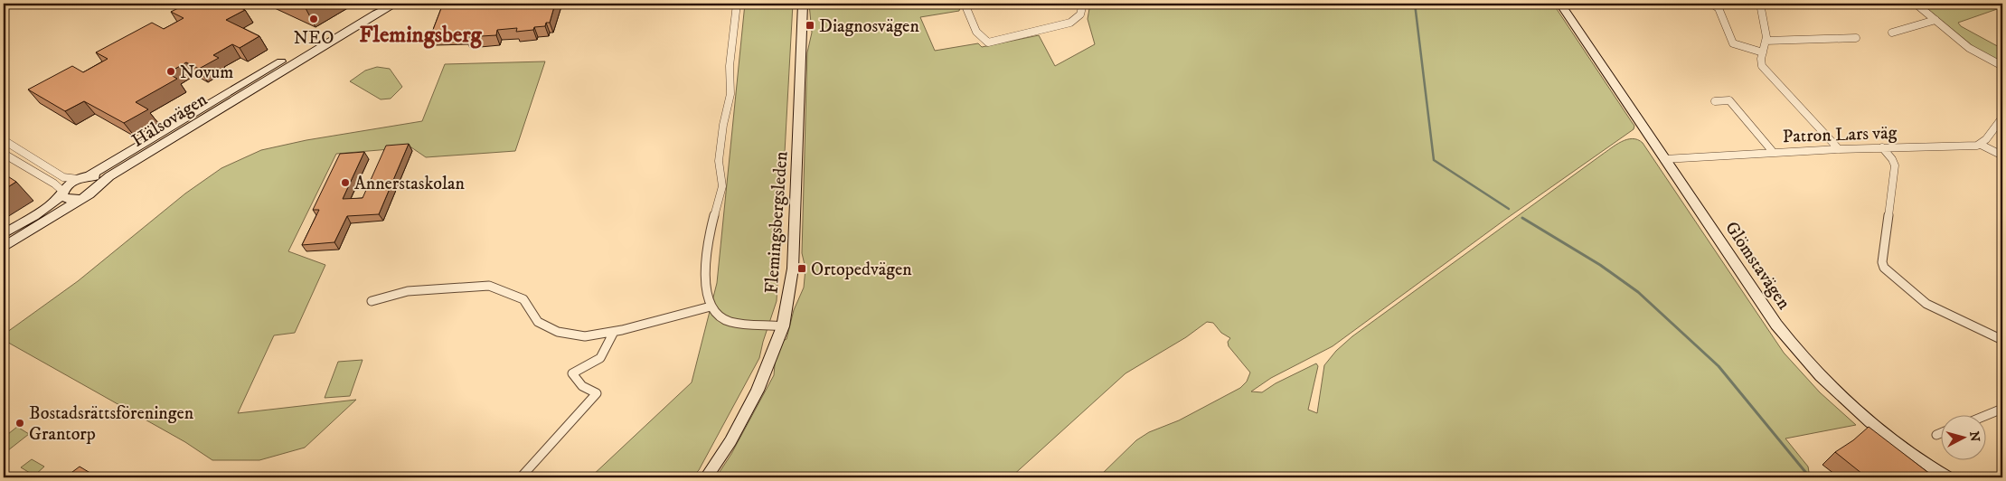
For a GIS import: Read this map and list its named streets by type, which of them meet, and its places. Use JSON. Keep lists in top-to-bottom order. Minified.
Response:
{"streets":{"street":["Hälsovägen","Patron Lars väg","Flemingsbergsleden","Glömstavägen"]},"crossings":[["Patron Lars väg","Glömstavägen"]],"districts":["Flemingsberg"],"places":{"other":["NEO","Novum","Annerstaskolan","Bostadsrättsföreningen Grantorp"],"transit":["Diagnosvägen","Ortopedvägen"]},"north":"right"}
